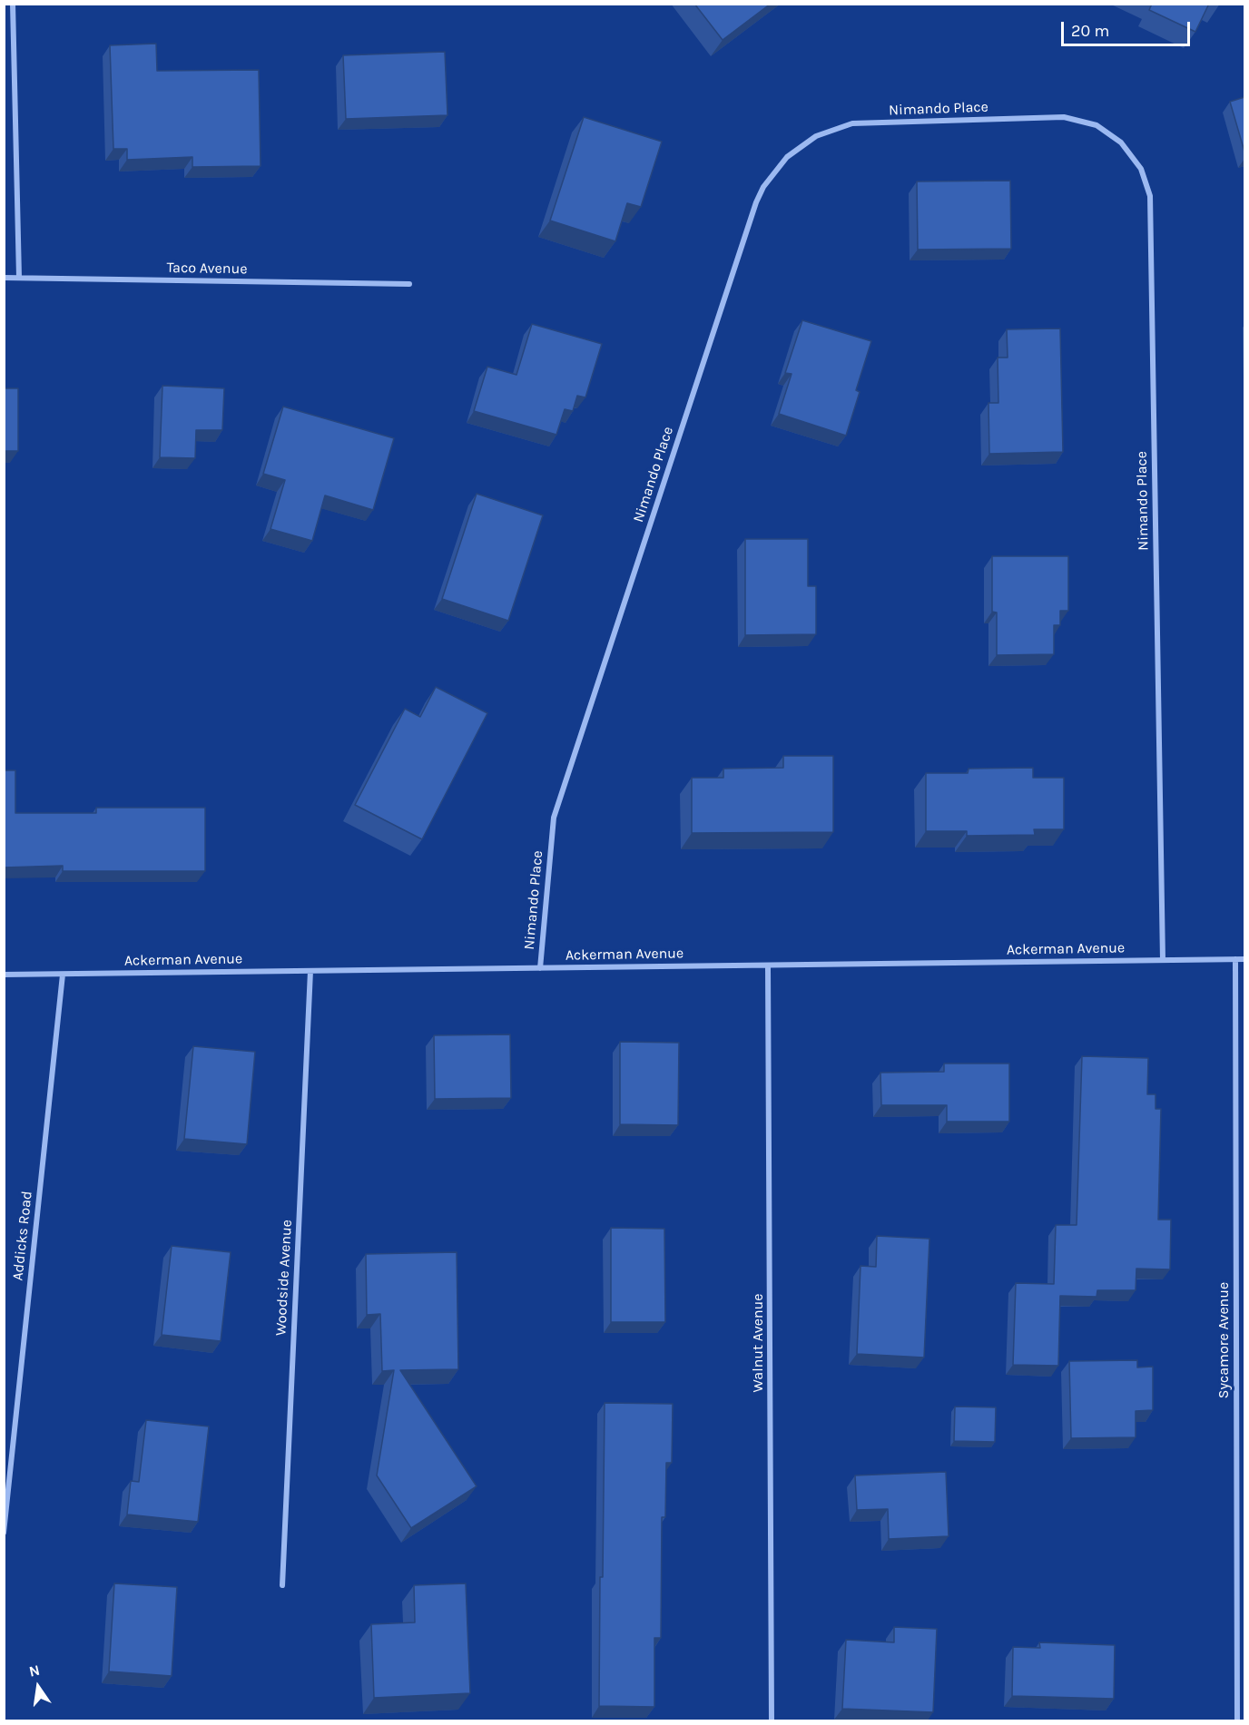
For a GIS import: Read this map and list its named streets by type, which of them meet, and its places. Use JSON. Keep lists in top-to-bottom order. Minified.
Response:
{"streets":{"street":["Nimando Place","Taco Avenue","Ackerman Avenue","Addicks Road","Woodside Avenue","Sycamore Avenue","Walnut Avenue"]},"crossings":[["Nimando Place","Ackerman Avenue"],["Ackerman Avenue","Addicks Road"],["Ackerman Avenue","Woodside Avenue"],["Ackerman Avenue","Sycamore Avenue"],["Ackerman Avenue","Walnut Avenue"]],"scale_bar":"20 m","north":"top"}
